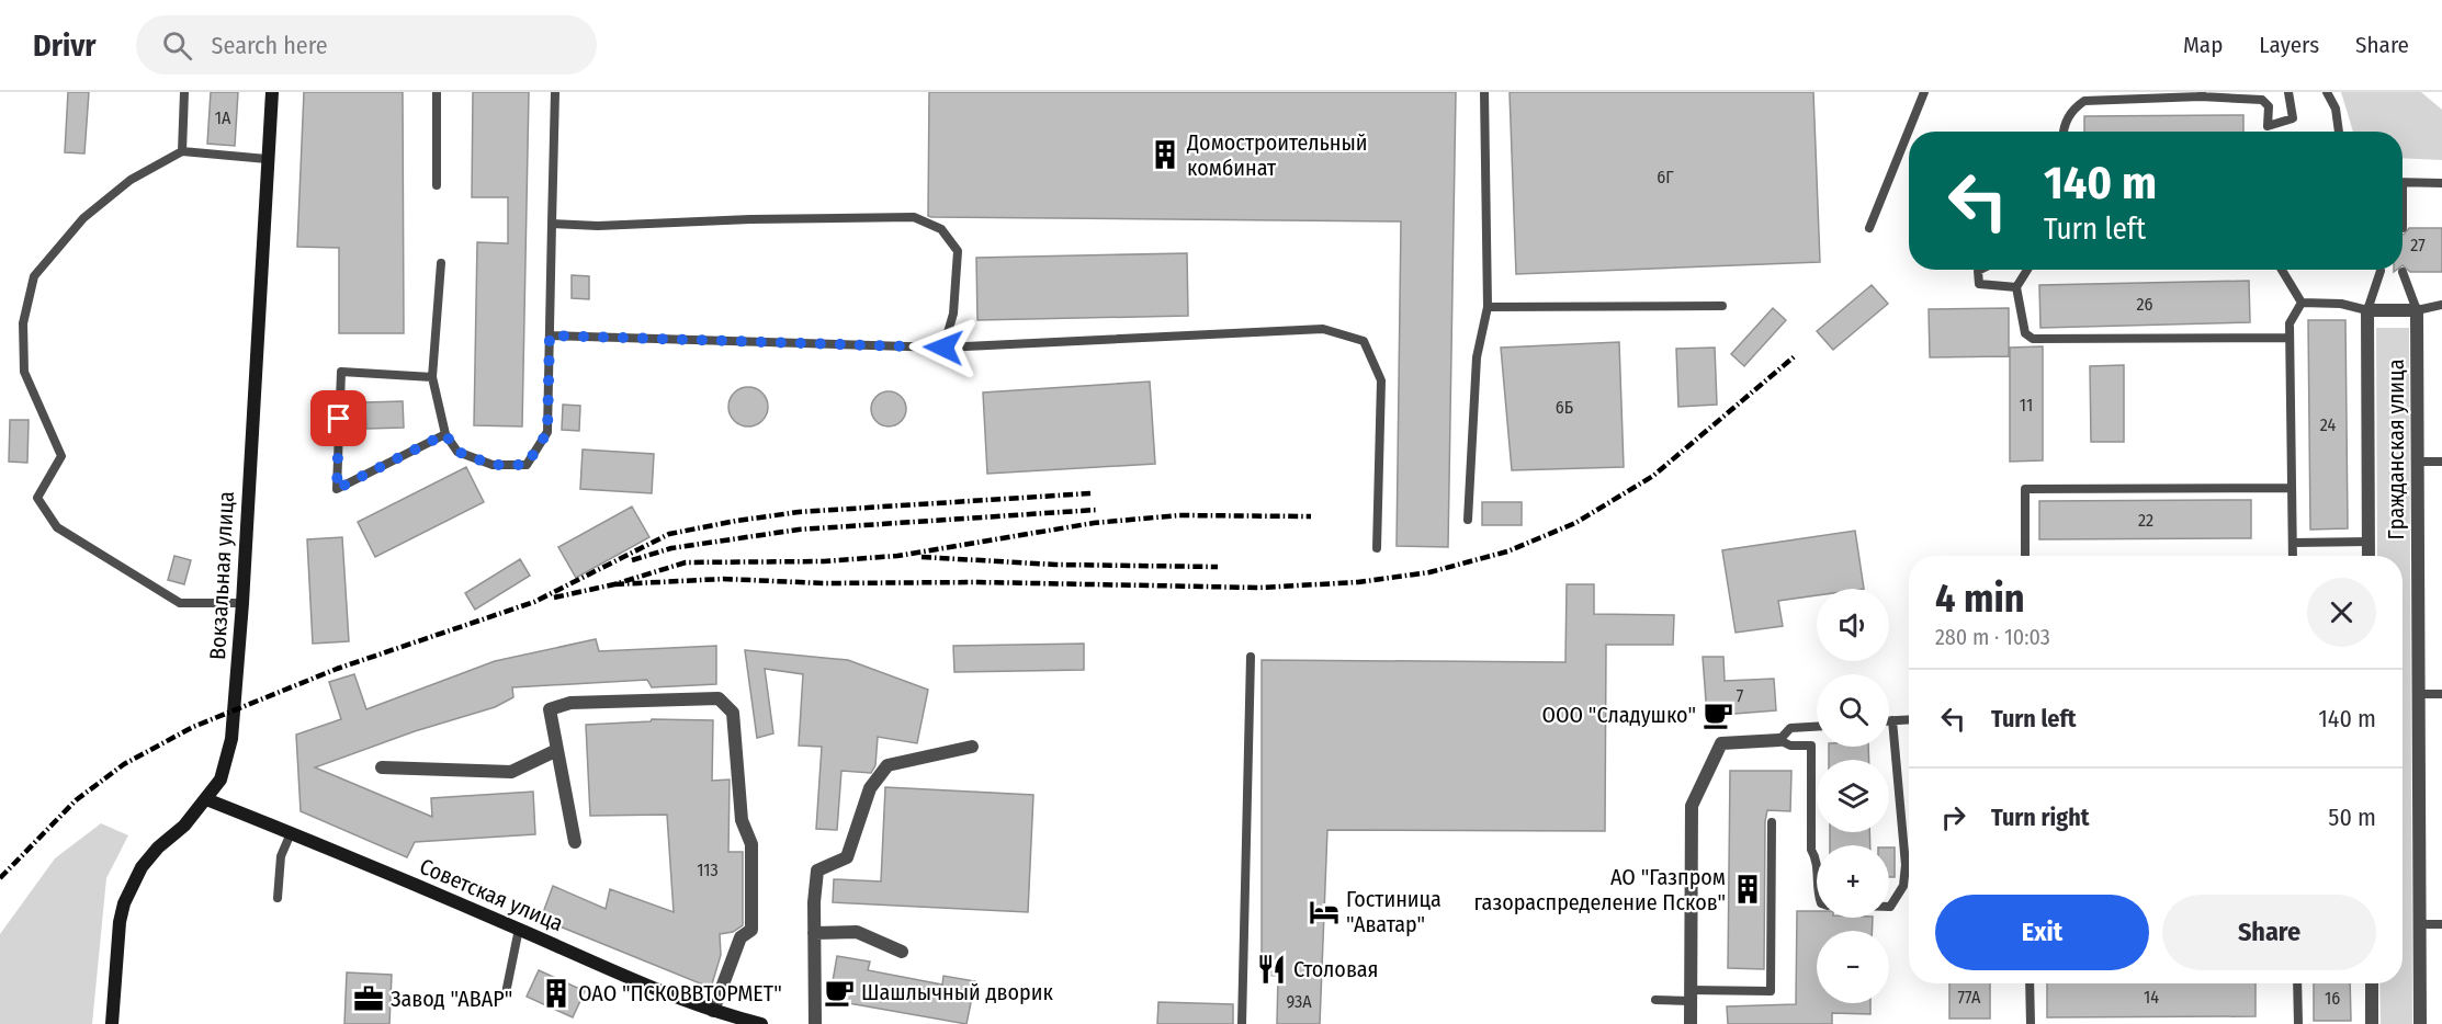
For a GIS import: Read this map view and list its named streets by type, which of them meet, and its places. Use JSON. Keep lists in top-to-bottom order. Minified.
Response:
{"streets":{"main road":["Вокзальная улица","Советская улица"],"street":["Гражданская улица"]},"crossings":[["Вокзальная улица","Советская улица"]],"places":{"building":["Домостроительный комбинат","АО \"Газпром газораспределение Псков\"","ОАО \"ПСКОВВТОРМЕТ\""],"cafe":["ООО \"Сладушко\"","Шашлычный дворик"],"hotel":["Гостиница \"Аватар\""],"restaurant":["Столовая"],"office":["Завод \"АВАР\""]},"house_numbers":["1А","6Г","27","26","11","6Б","24","22","7","113","77А","14","16","93А"],"page":{"header":"Drivr","search":"Search here","nav":["Map","Layers","Share"],"turn":["140 m","Turn left"],"heading":["4 min","280 m · 10:03"],"map_buttons":["+","−"],"list":[{"name":"Turn left","value":"140 m"},{"name":"Turn right","value":"50 m"}],"buttons":["Exit","Share"]}}
